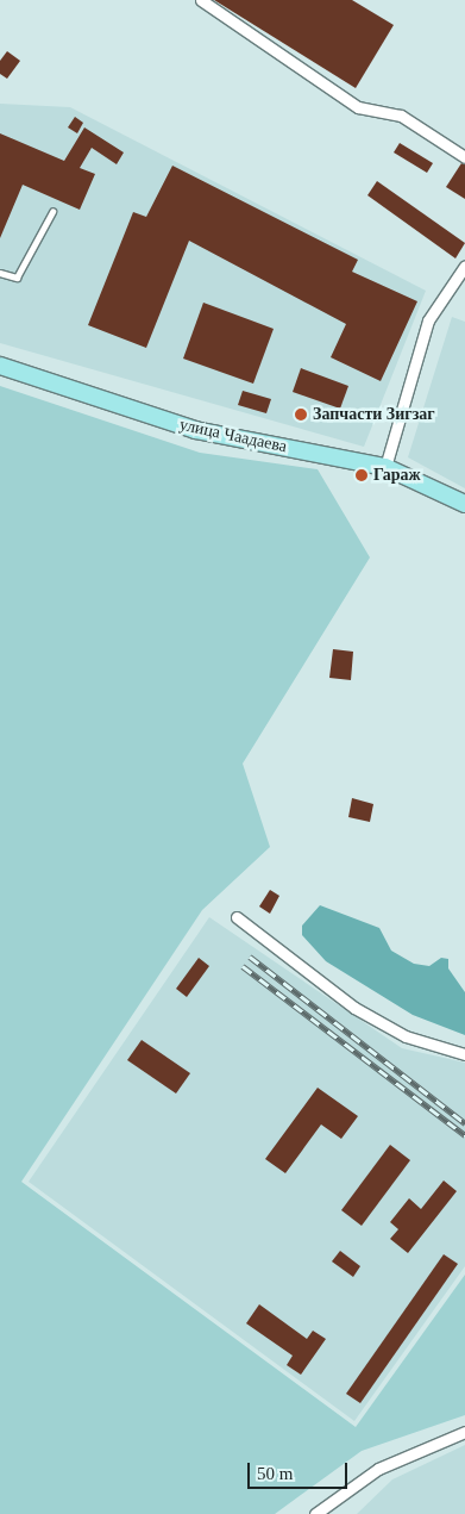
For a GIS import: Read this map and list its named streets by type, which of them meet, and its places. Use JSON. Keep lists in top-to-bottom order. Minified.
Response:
{"streets":{"main road":["улица Чаадаева"]},"places":["Запчасти Зигзаг","Гараж"],"scale_bar":"50 m"}
